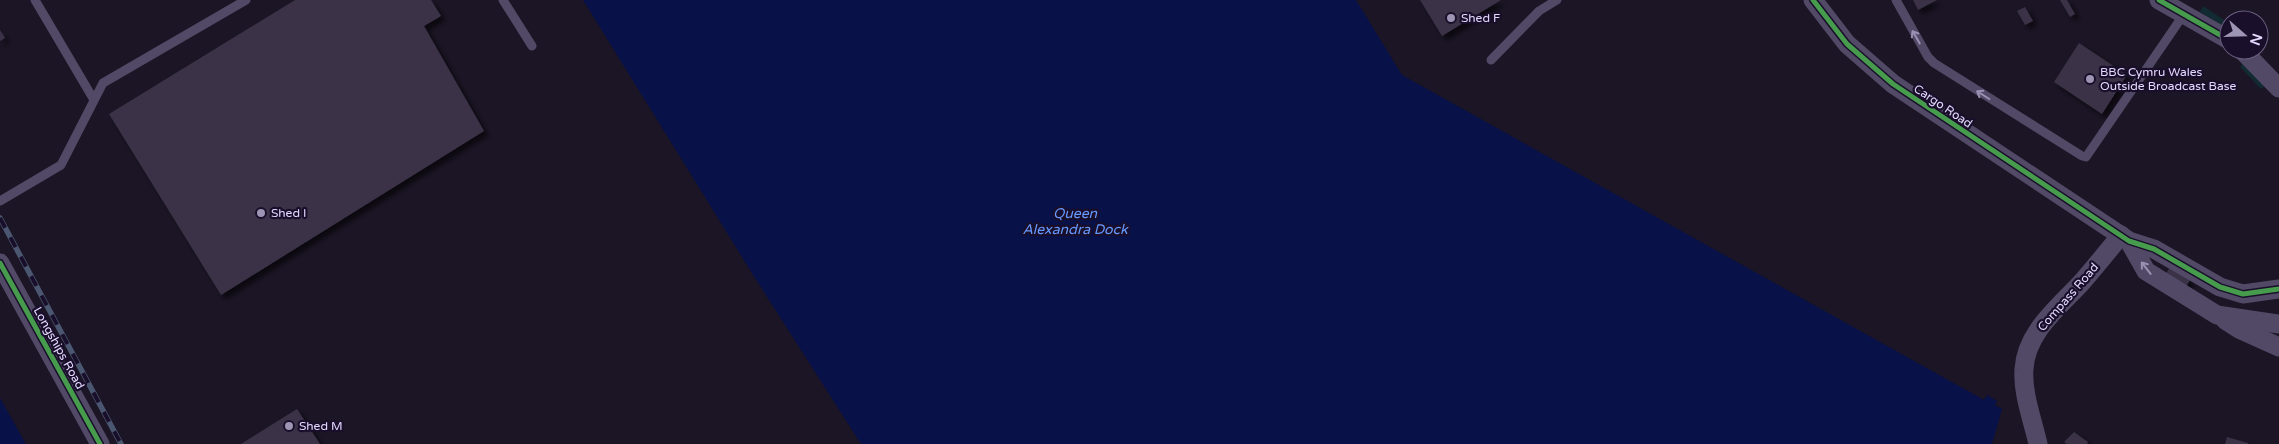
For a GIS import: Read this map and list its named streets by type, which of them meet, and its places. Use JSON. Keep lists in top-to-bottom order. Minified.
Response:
{"streets":{"street":["Cargo Road","Compass Road","Longships Road"]},"crossings":[["Cargo Road","Compass Road"]],"water":["Queen Alexandra Dock"],"places":["Shed F","BBC Cymru Wales Outside Broadcast Base","Shed I","Shed M"],"north":"right"}
